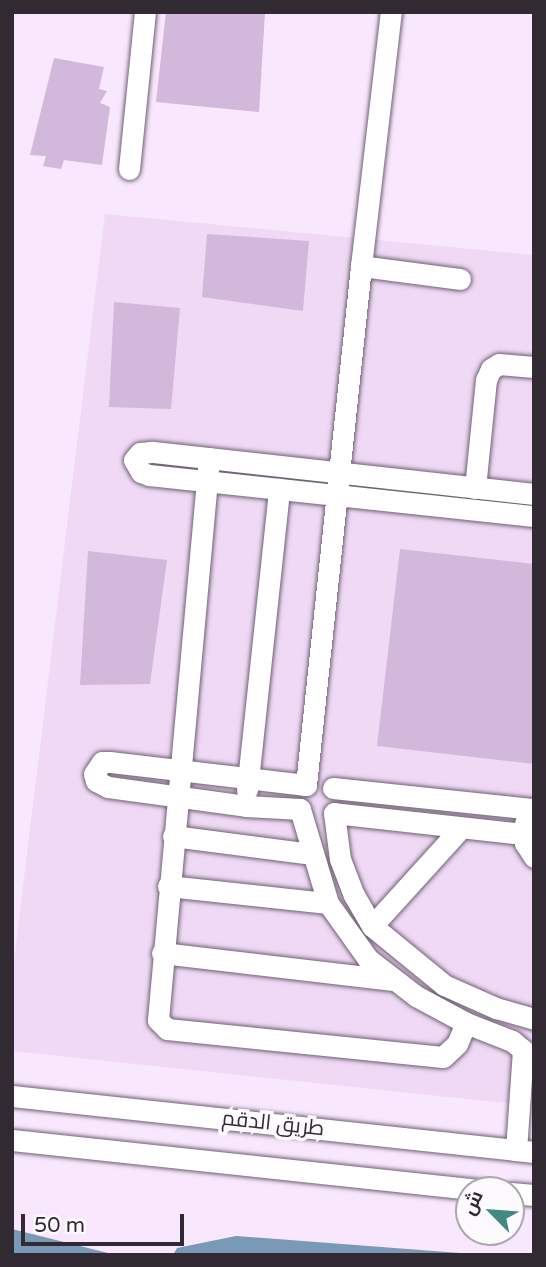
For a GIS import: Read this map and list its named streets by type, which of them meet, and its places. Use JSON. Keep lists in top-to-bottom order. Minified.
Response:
{"streets":{"street":["طريق الدقم"]},"scale_bar":"50 m","north":"top left"}
